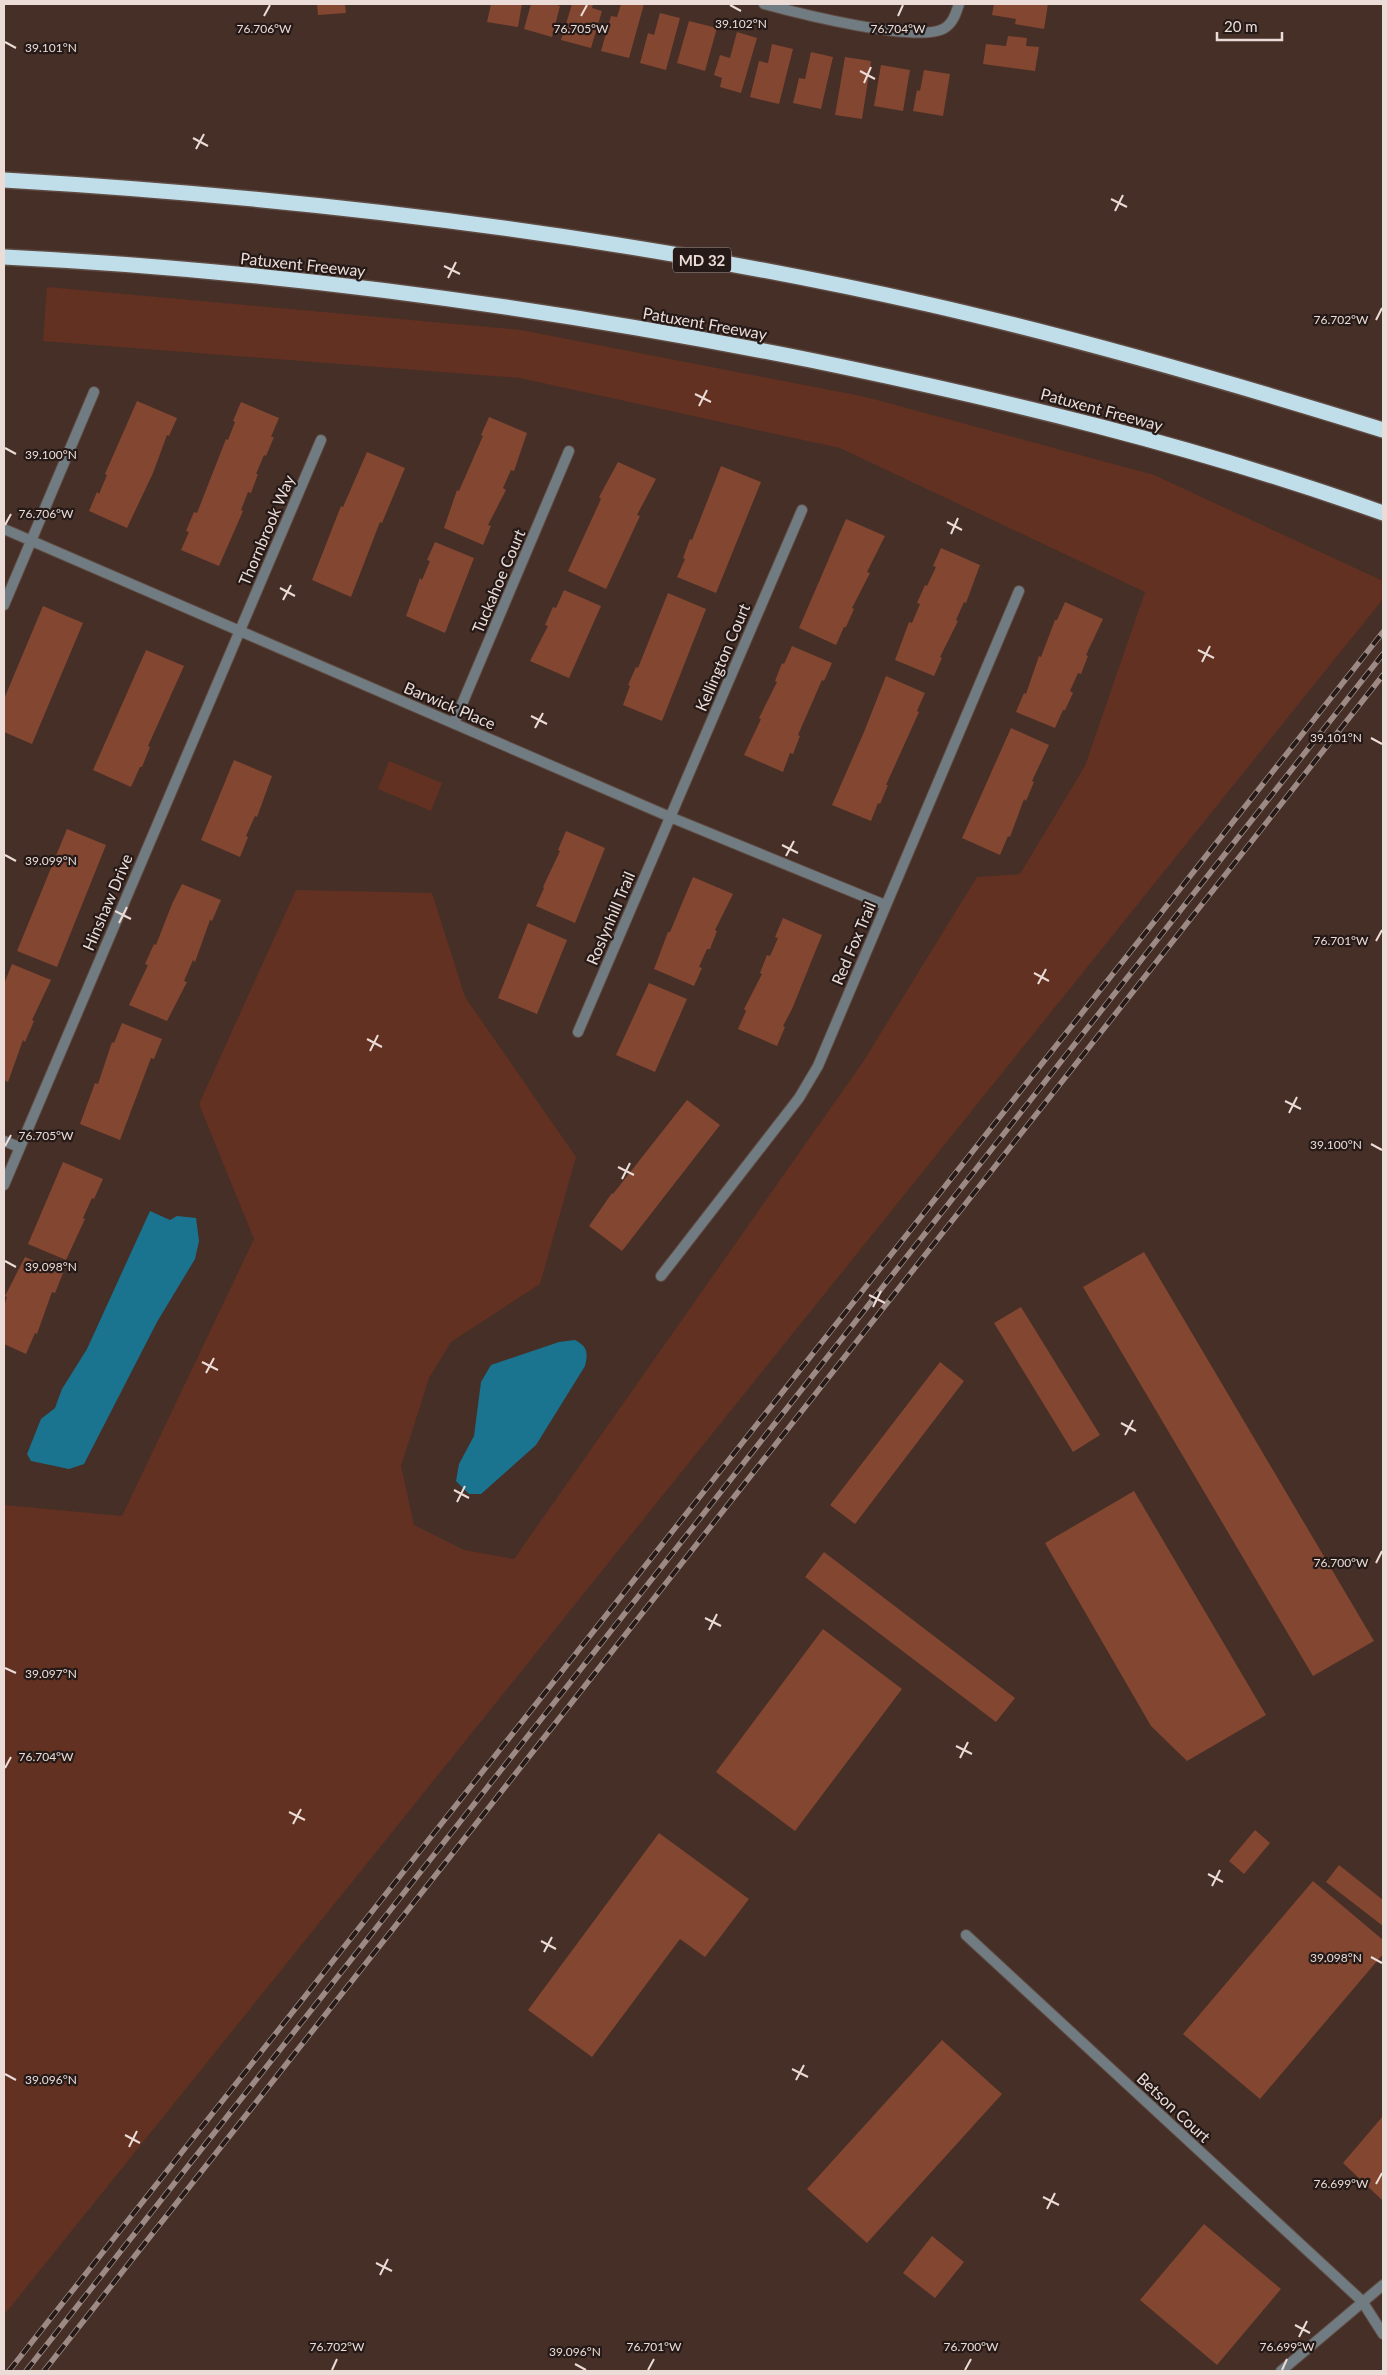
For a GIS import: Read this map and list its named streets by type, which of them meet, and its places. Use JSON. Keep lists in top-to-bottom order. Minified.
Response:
{"streets":{"highway":["MD 32","Patuxent Freeway"],"street":["Thornbrook Way","Tuckahoe Court","Kellington Court","Barwick Place","Hinshaw Drive","Roslynhill Trail","Red Fox Trail","Betson Court"]},"crossings":[["Thornbrook Way","Barwick Place"],["Thornbrook Way","Hinshaw Drive"],["Tuckahoe Court","Barwick Place"],["Kellington Court","Barwick Place"],["Kellington Court","Roslynhill Trail"],["Barwick Place","Hinshaw Drive"],["Barwick Place","Roslynhill Trail"],["Barwick Place","Red Fox Trail"]],"scale_bar":"20 m","coordinates":["39.102°N","76.706°W","76.705°W","76.704°W","39.101°N","76.702°W","39.100°N","39.099°N","76.701°W","39.098°N","76.700°W","39.097°N","39.096°N","76.699°W"]}
